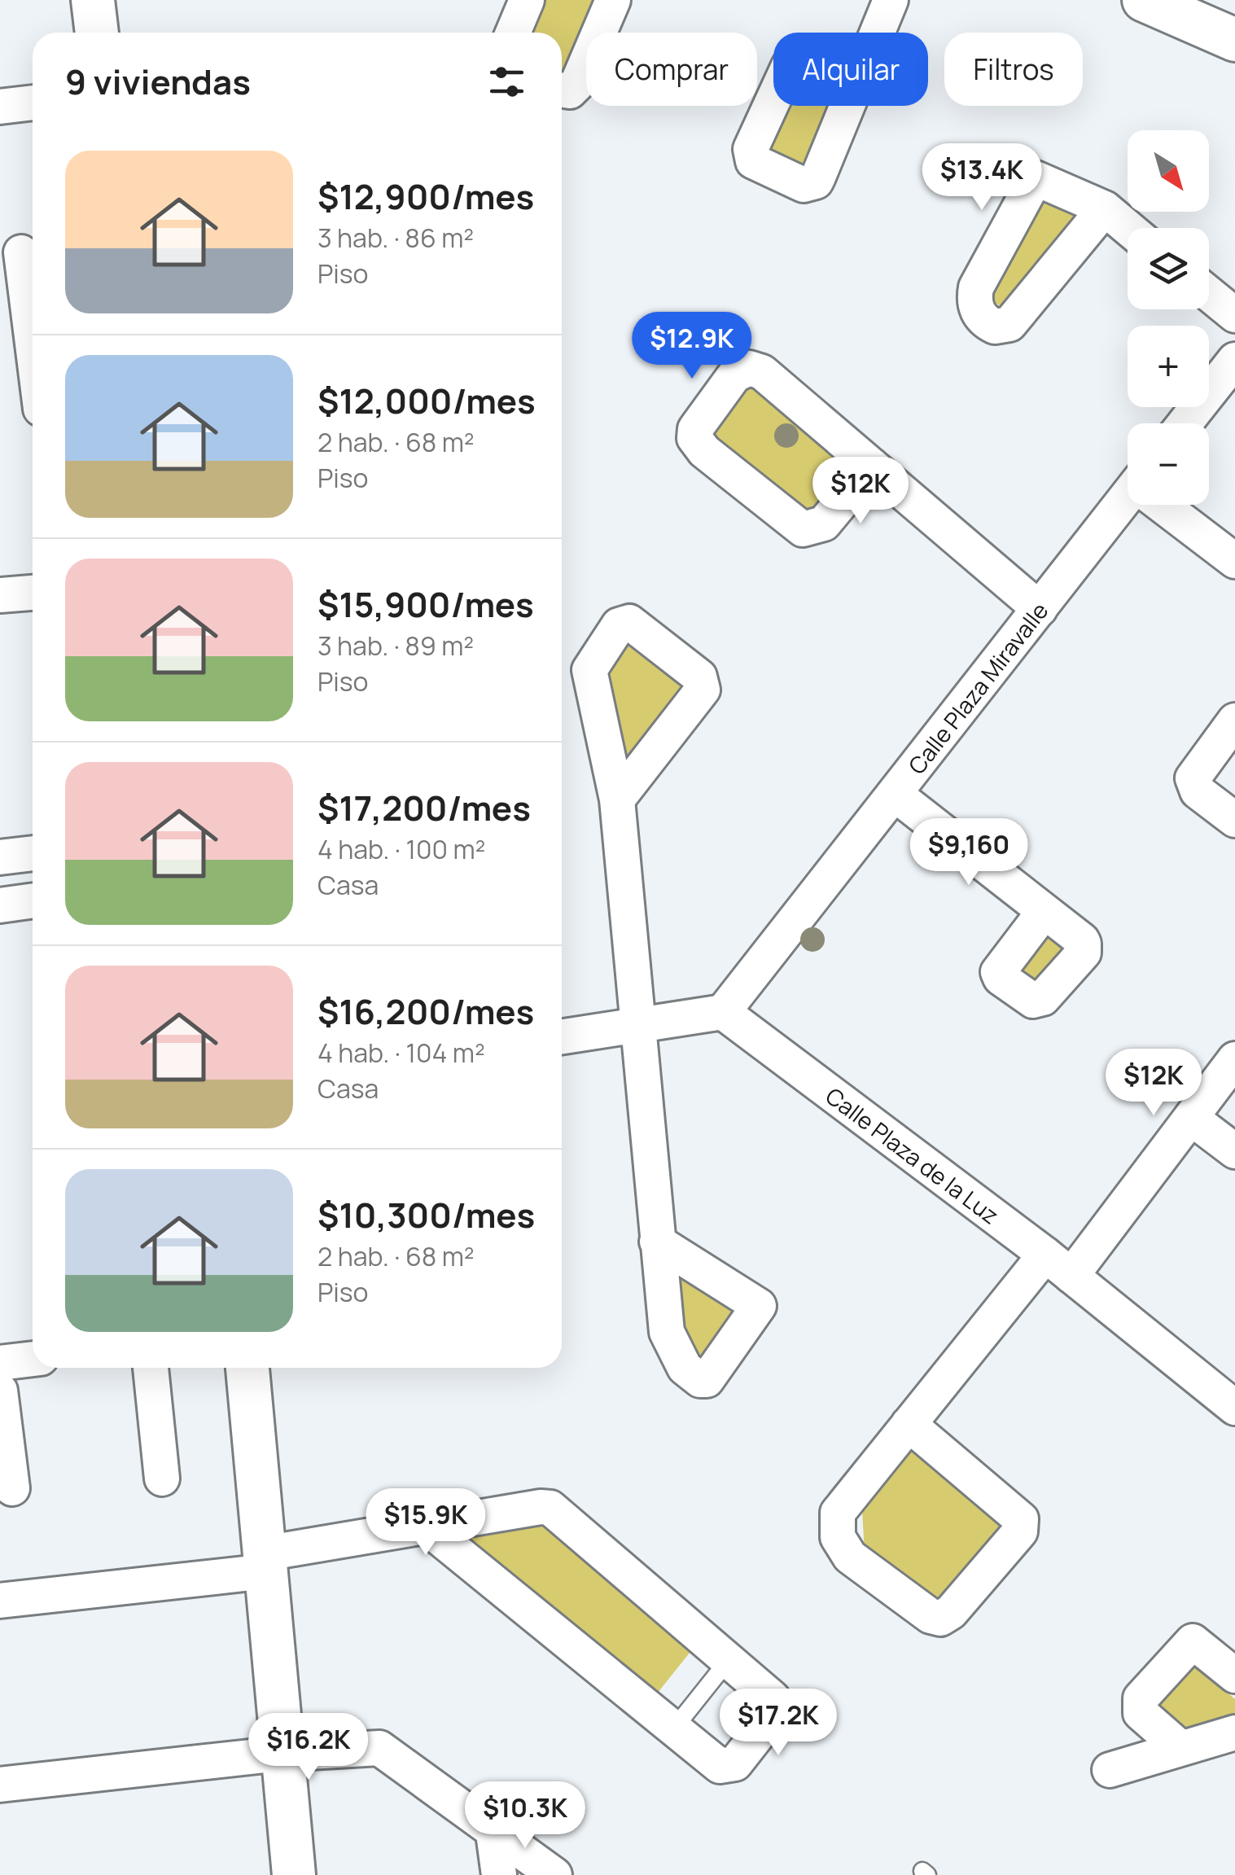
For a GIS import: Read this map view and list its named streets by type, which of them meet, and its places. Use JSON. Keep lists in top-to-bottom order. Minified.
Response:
{"streets":{"street":["Calle Plaza Miravalle","Calle Plaza de la Luz"]},"crossings":[["Calle Plaza Miravalle","Calle Plaza de la Luz"]],"north":"bottom right","page":{"chip":["Comprar","Alquilar","Filtros"],"heading":"9 viviendas","map_buttons":["+","−"],"list":[{"name":"$12,900/mes","note":"3 hab. · 86 m² · Piso"},{"name":"$12,000/mes","note":"2 hab. · 68 m² · Piso"},{"name":"$15,900/mes","note":"3 hab. · 89 m² · Piso"},{"name":"$17,200/mes","note":"4 hab. · 100 m² · Casa"},{"name":"$16,200/mes","note":"4 hab. · 104 m² · Casa"},{"name":"$10,300/mes","note":"2 hab. · 68 m² · Piso"}],"price":["$13.4K","$12.9K","$12K","$9,160","$12K","$15.9K","$17.2K","$16.2K","$10.3K"]}}
